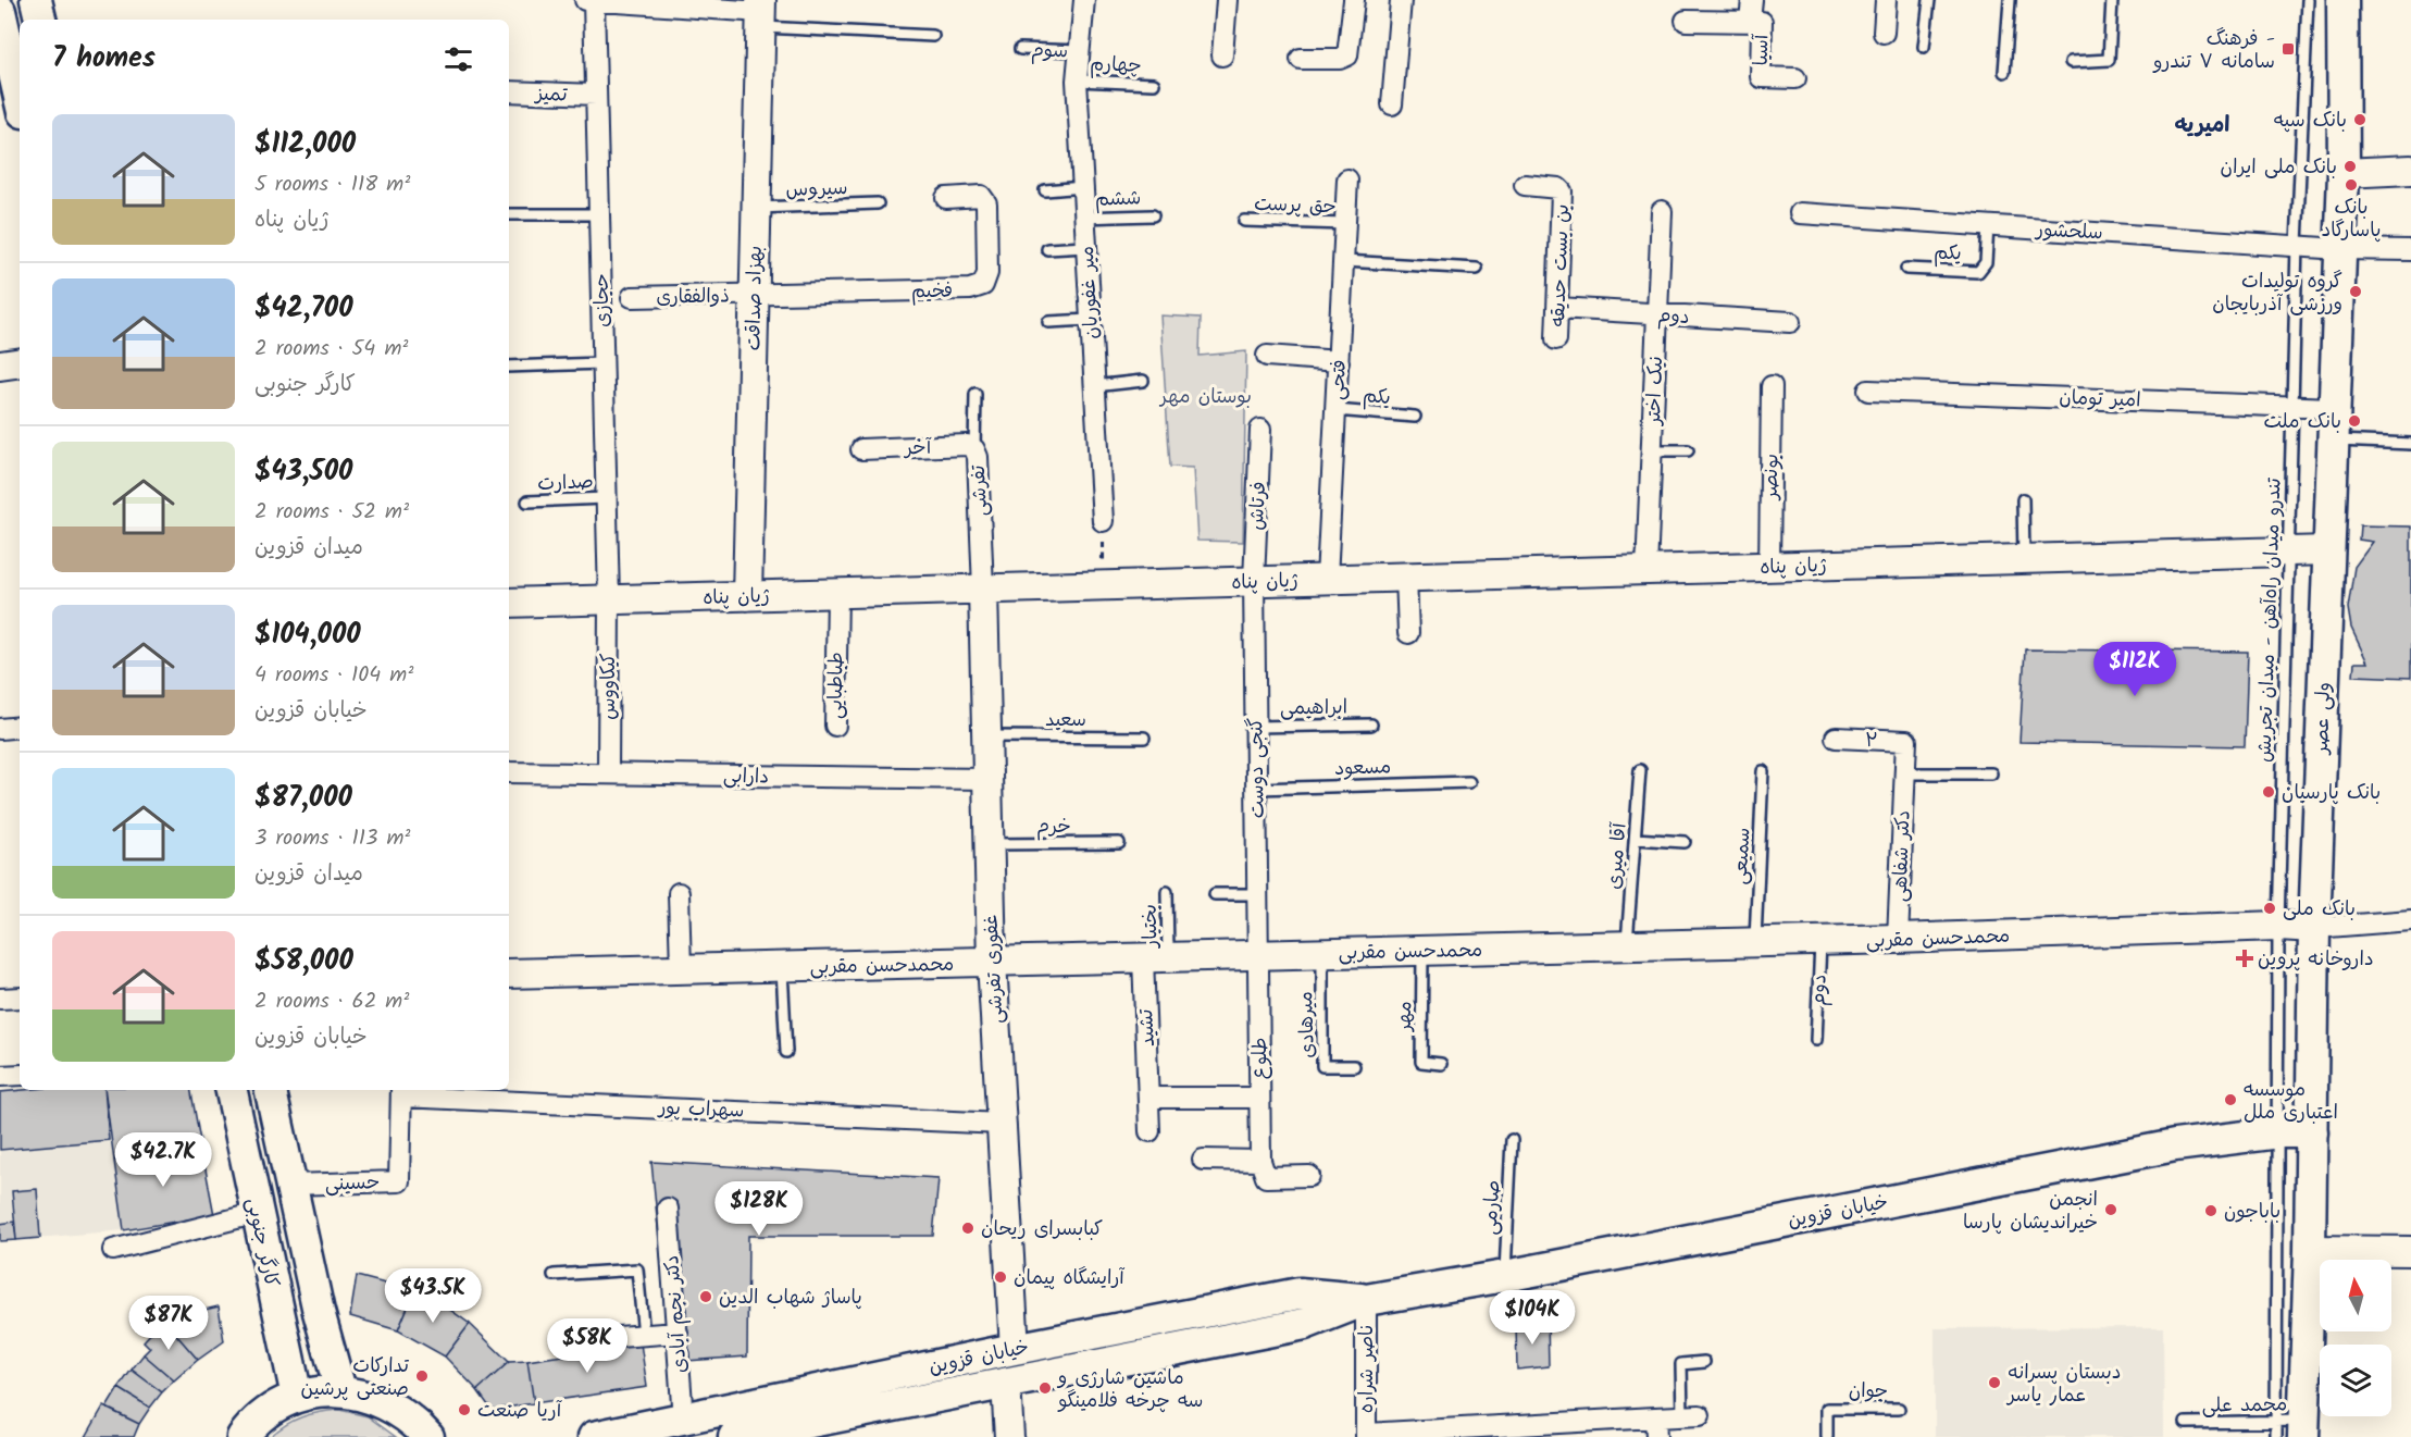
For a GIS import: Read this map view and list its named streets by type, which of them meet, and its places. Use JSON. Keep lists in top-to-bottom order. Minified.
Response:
{"streets":{"main road":["ولی عصر","خیابان قزوین","کارگر جنوبی"],"street":["آسیا","تمیز","سلحشور","بن بست حدیقه","فخیم","میر غفوریان","ذوالفقاری","بهزاد صداقت","حجازی","دوم","فتحی","نیک اختر","امیر تومان","آخر","بونصر","تفرشی","فرتاش","ژیان پناه","طباطبایی","کیکاووس","۲","گنجی دوست","دارابی","دکتر شفاهی","محمدحسن مقربی","غفوری تفرشی","تشید","طلوع","سهراب پور","حسینی","دکتر نجم آبادی","ناصر شراره"],"lane":["سوم","چهارم","سیروس","ششم","حق پرست","یکم","صدارت","تندرو میدان راه‌آهن - میدان تجریش","ابراهیمی","سعید","مسعود","خرم","آقا میری","سمیعی","بختیار","مهر","میرهادی","صارمی","جوان","محمد علی"]},"crossings":[["سوم","میر غفوریان"],["چهارم","میر غفوریان"],["تمیز","حجازی"],["سیروس","بهزاد صداقت"],["ششم","میر غفوریان"],["حق پرست","فتحی"],["سلحشور","یکم"],["سلحشور","تندرو میدان راه‌آهن - میدان تجریش"],["سلحشور","ولی عصر"],["یکم","فتحی"],["بن بست حدیقه","دوم"],["فخیم","ذوالفقاری"],["فخیم","بهزاد صداقت"],["ذوالفقاری","بهزاد صداقت"],["بهزاد صداقت","ژیان پناه"],["حجازی","صدارت"],["حجازی","ژیان پناه"],["حجازی","کیکاووس"],["دوم","نیک اختر"],["دوم","محمدحسن مقربی"],["فتحی","ژیان پناه"],["نیک اختر","ژیان پناه"],["امیر تومان","تندرو میدان راه‌آهن - میدان تجریش"],["امیر تومان","ولی عصر"],["آخر","تفرشی"],["بونصر","ژیان پناه"],["تفرشی","ژیان پناه"],["تفرشی","غفوری تفرشی"],["فرتاش","ژیان پناه"],["فرتاش","گنجی دوست"],["ژیان پناه","تندرو میدان راه‌آهن - میدان تجریش"],["ژیان پناه","طباطبایی"],["ژیان پناه","کیکاووس"],["ژیان پناه","ولی عصر"],["ژیان پناه","گنجی دوست"],["ژیان پناه","غفوری تفرشی"],["تندرو میدان راه‌آهن - میدان تجریش","ولی عصر"],["تندرو میدان راه‌آهن - میدان تجریش","محمدحسن مقربی"],["تندرو میدان راه‌آهن - میدان تجریش","خیابان قزوین"],["تندرو میدان راه‌آهن - میدان تجریش","محمد علی"],["کیکاووس","دارابی"],["ابراهیمی","گنجی دوست"],["ولی عصر","محمدحسن مقربی"],["ولی عصر","خیابان قزوین"],["ولی عصر","محمد علی"],["سعید","غفوری تفرشی"],["۲","دکتر شفاهی"],["مسعود","گنجی دوست"],["گنجی دوست","محمدحسن مقربی"],["گنجی دوست","طلوع"],["دارابی","غفوری تفرشی"],["خرم","غفوری تفرشی"],["آقا میری","محمدحسن مقربی"],["سمیعی","محمدحسن مقربی"],["دکتر شفاهی","محمدحسن مقربی"],["بختیار","محمدحسن مقربی"],["بختیار","تشید"],["محمدحسن مقربی","غفوری تفرشی"],["محمدحسن مقربی","مهر"],["محمدحسن مقربی","میرهادی"],["محمدحسن مقربی","تشید"],["محمدحسن مقربی","طلوع"],["غفوری تفرشی","سهراب پور"],["غفوری تفرشی","خیابان قزوین"],["سهراب پور","حسینی"],["حسینی","کارگر جنوبی"],["صارمی","خیابان قزوین"],["خیابان قزوین","دکتر نجم آبادی"],["خیابان قزوین","ناصر شراره"]],"districts":["امیریه"],"parks":["بوستان مهر"],"places":{"transit":["فرهنگ - سامانه ۷ تندرو"],"other":["بانک سپه","بانک ملی ایران","بانک پاسارگاد","گروه تولیدات ورزشی آذربایجان","بانک ملت","بانک پارسیان","بانک ملی","موسسه اعتباری ملل","انجمن خیراندیشان پارسا","باباجون","کبابسرای ریحان","آرایشگاه پیمان","پاساژ شهاب الدین","تدارکات صنعتی پرشین","دبستان پسرانه عمار یاسر","ماشین شارژی و سه چرخه فلامینگو","آریا صنعت"],"health":["داروخانه پروین"]},"north":"top","page":{"heading":"7 homes","list":[{"name":"$112,000","note":"5 rooms · 118 m² · ژیان پناه"},{"name":"$42,700","note":"2 rooms · 54 m² · کارگر جنوبی"},{"name":"$43,500","note":"2 rooms · 52 m² · میدان قزوین"},{"name":"$104,000","note":"4 rooms · 104 m² · خیابان قزوین"},{"name":"$87,000","note":"3 rooms · 113 m² · میدان قزوین"},{"name":"$58,000","note":"2 rooms · 62 m² · خیابان قزوین"}],"price":["$112K","$42.7K","$128K","$43.5K","$104K","$87K","$58K"]}}
